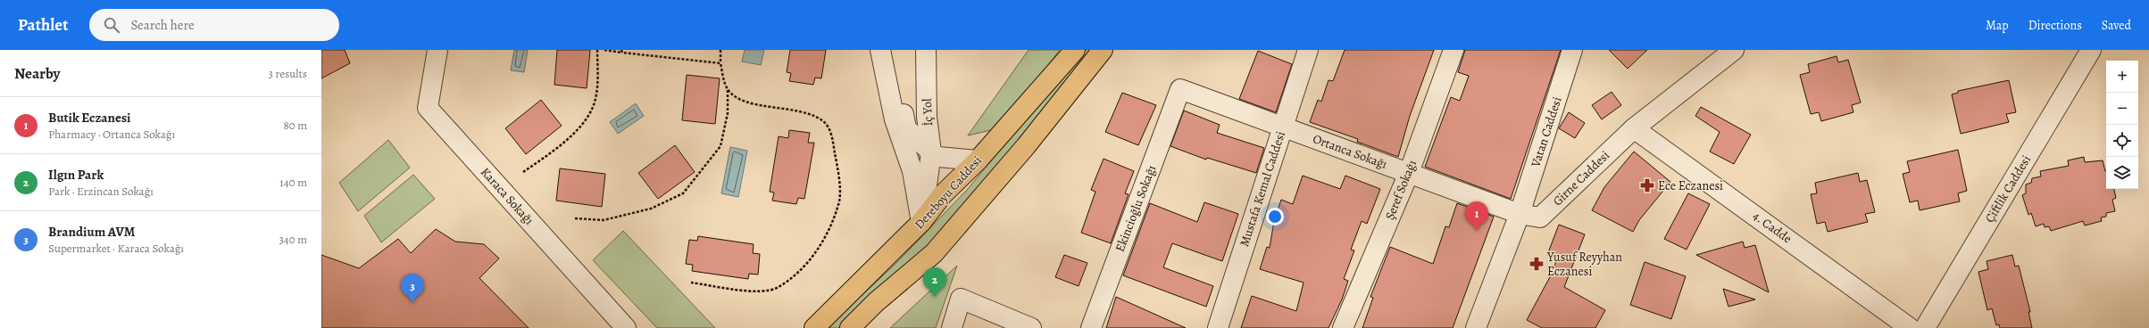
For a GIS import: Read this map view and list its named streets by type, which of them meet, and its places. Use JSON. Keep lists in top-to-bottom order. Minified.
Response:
{"streets":{"main road":["Dereboyu Caddesi"],"street":["İç Yol","Vatan Caddesi","Ortanca Sokağı","Girne Caddesi","Mustafa Kemal Caddesi","Çiftlik Caddesi","Şeref Sokağı","Karaca Sokağı","Ekincioğlu Sokağı","4. Cadde"]},"crossings":[["İç Yol","Dereboyu Caddesi"],["Vatan Caddesi","Ortanca Sokağı"],["Vatan Caddesi","Girne Caddesi"],["Ortanca Sokağı","Girne Caddesi"],["Ortanca Sokağı","Mustafa Kemal Caddesi"],["Ortanca Sokağı","Şeref Sokağı"],["Ortanca Sokağı","Ekincioğlu Sokağı"],["Girne Caddesi","4. Cadde"]],"places":{"pharmacy":["Ece Eczanesi","Yusuf Reyyhan Eczanesi"]},"page":{"header":"Pathlet","search":"Search here","nav":["Map","Directions","Saved"],"heading":["Nearby","3 results"],"map_buttons":["+","−"],"list":[{"mark":"1","name":"Butik Eczanesi","note":"Pharmacy · Ortanca Sokağı","value":"80 m"},{"mark":"2","name":"Ilgın Park","note":"Park · Erzincan Sokağı","value":"140 m"},{"mark":"3","name":"Brandium AVM","note":"Supermarket · Karaca Sokağı","value":"340 m"}],"pins":["1","2","3"]}}
